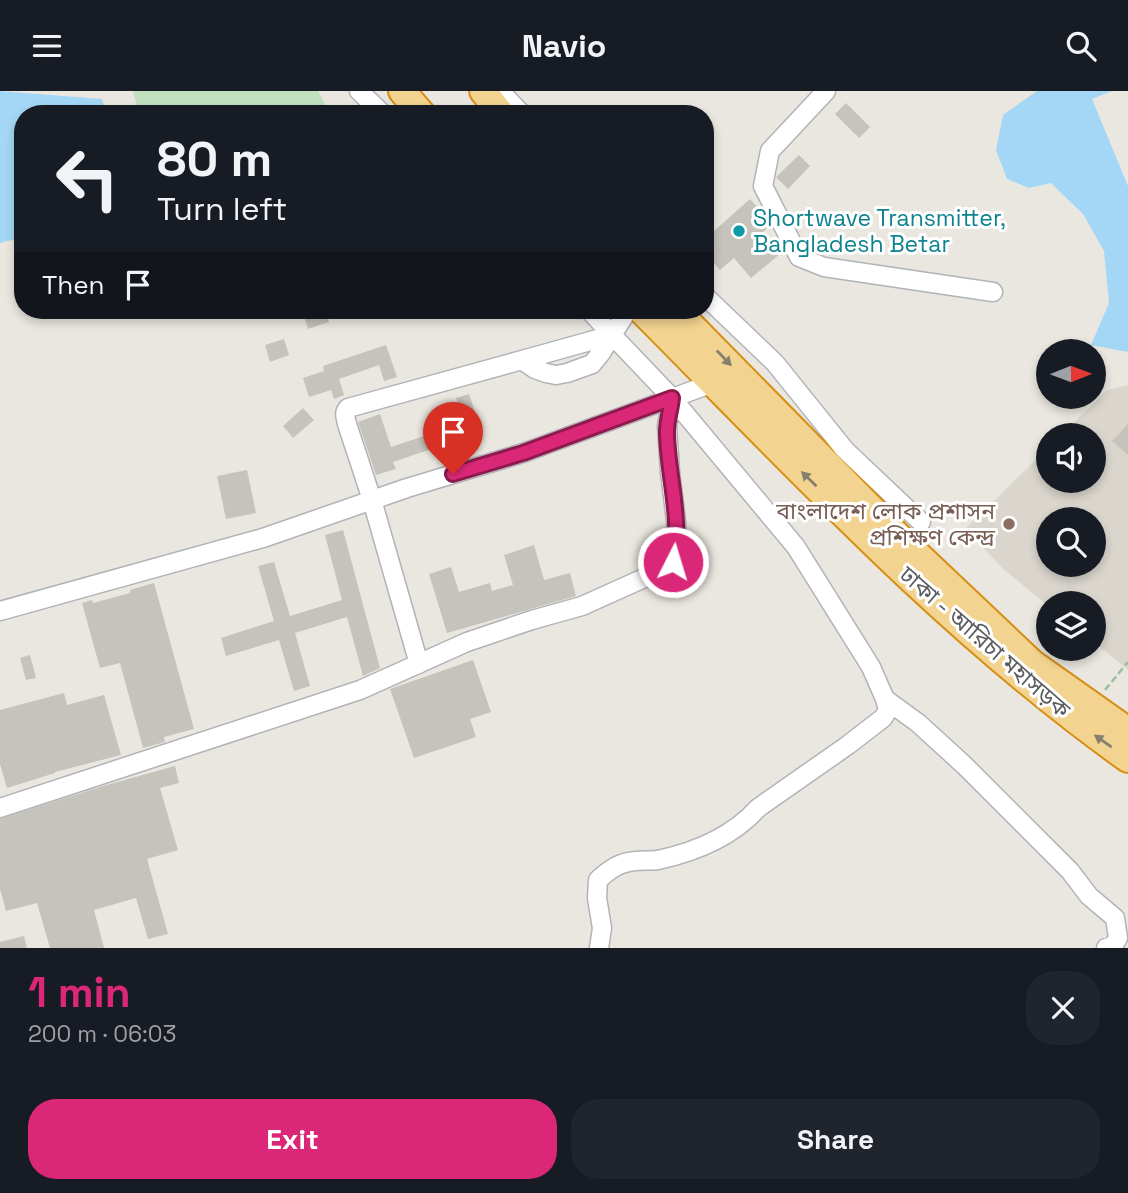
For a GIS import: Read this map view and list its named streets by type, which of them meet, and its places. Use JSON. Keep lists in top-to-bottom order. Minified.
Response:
{"streets":{"highway":["ঢাকা - আরিচা মহাসড়ক"]},"places":["Shortwave Transmitter, Bangladesh Betar","বাংলাদেশ লোক প্রশাসন প্রশিক্ষণ কেন্দ্র"],"north":"right","page":{"header":"Navio","turn":["80 m","Turn left"],"then":"Then","heading":["1 min","200 m · 06:03"],"buttons":["Exit","Share"]}}
